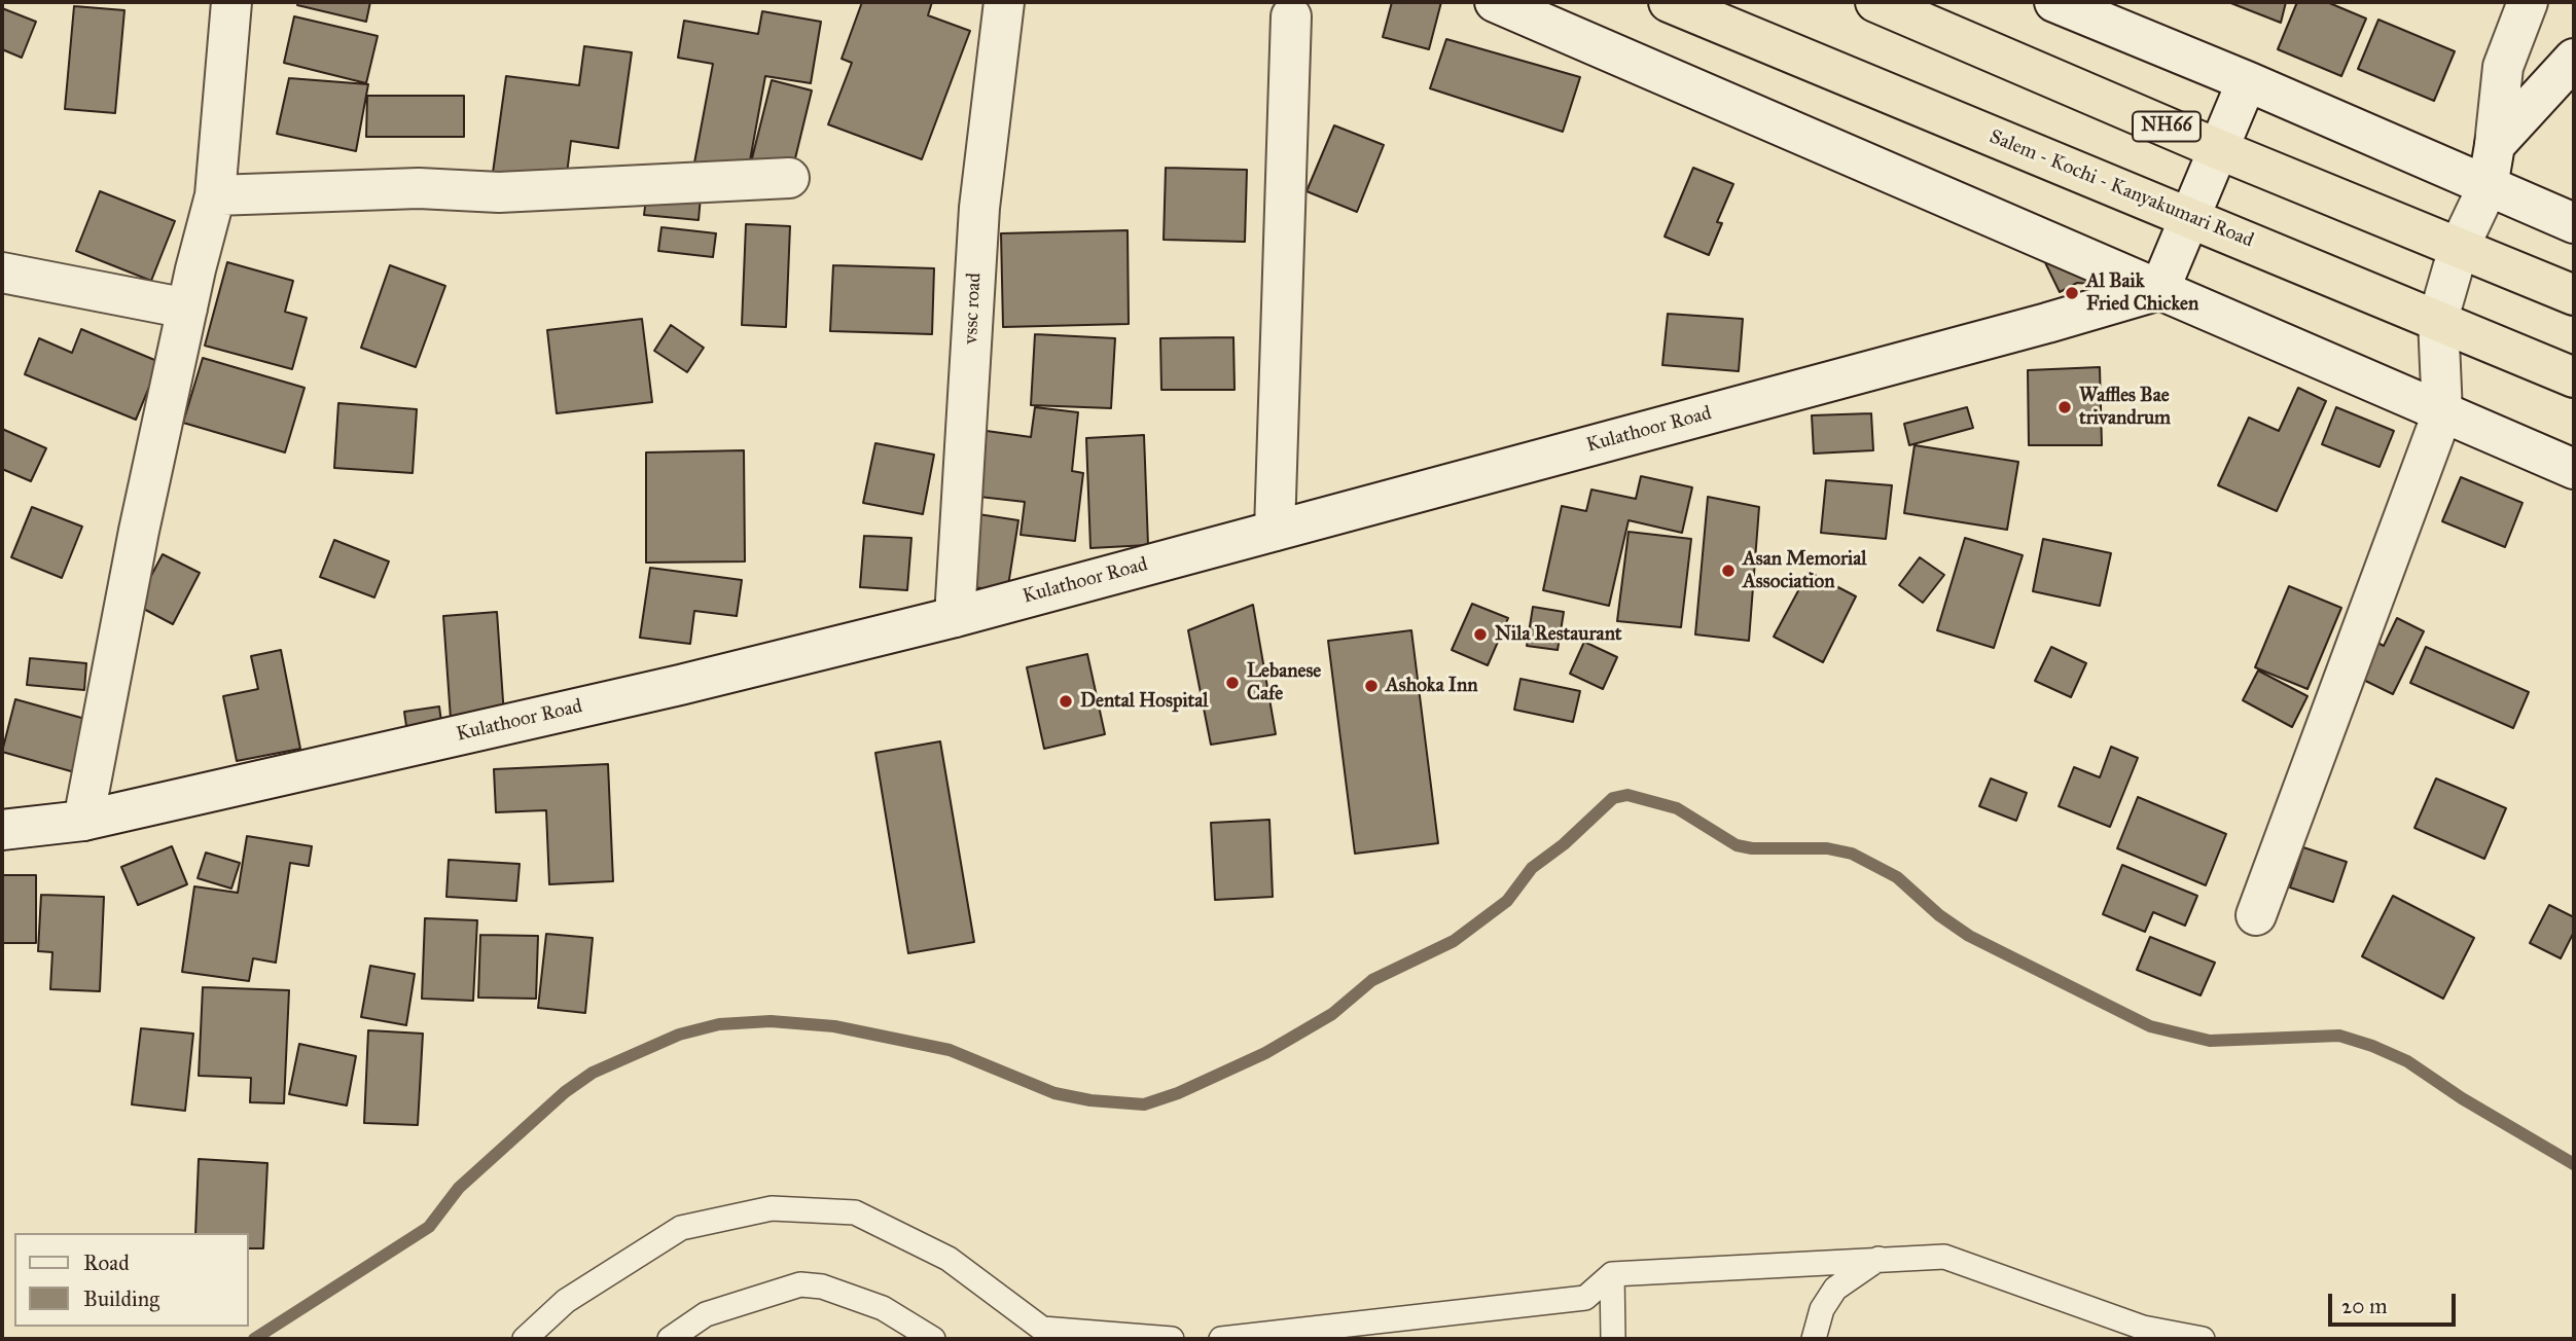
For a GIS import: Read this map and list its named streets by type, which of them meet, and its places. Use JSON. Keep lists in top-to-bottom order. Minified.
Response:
{"streets":{"highway":["NH66","Salem - Kochi - Kanyakumari Road"],"street":["vssc road","Kulathoor Road"]},"crossings":[["vssc road","Kulathoor Road"]],"places":["Al Baik Fried Chicken","Waffles Bae trivandrum","Asan Memorial Association","Nila Restaurant","Lebanese Cafe","Ashoka Inn","Dental Hospital"],"legend":["Road","Building"],"scale_bar":"20 m"}
